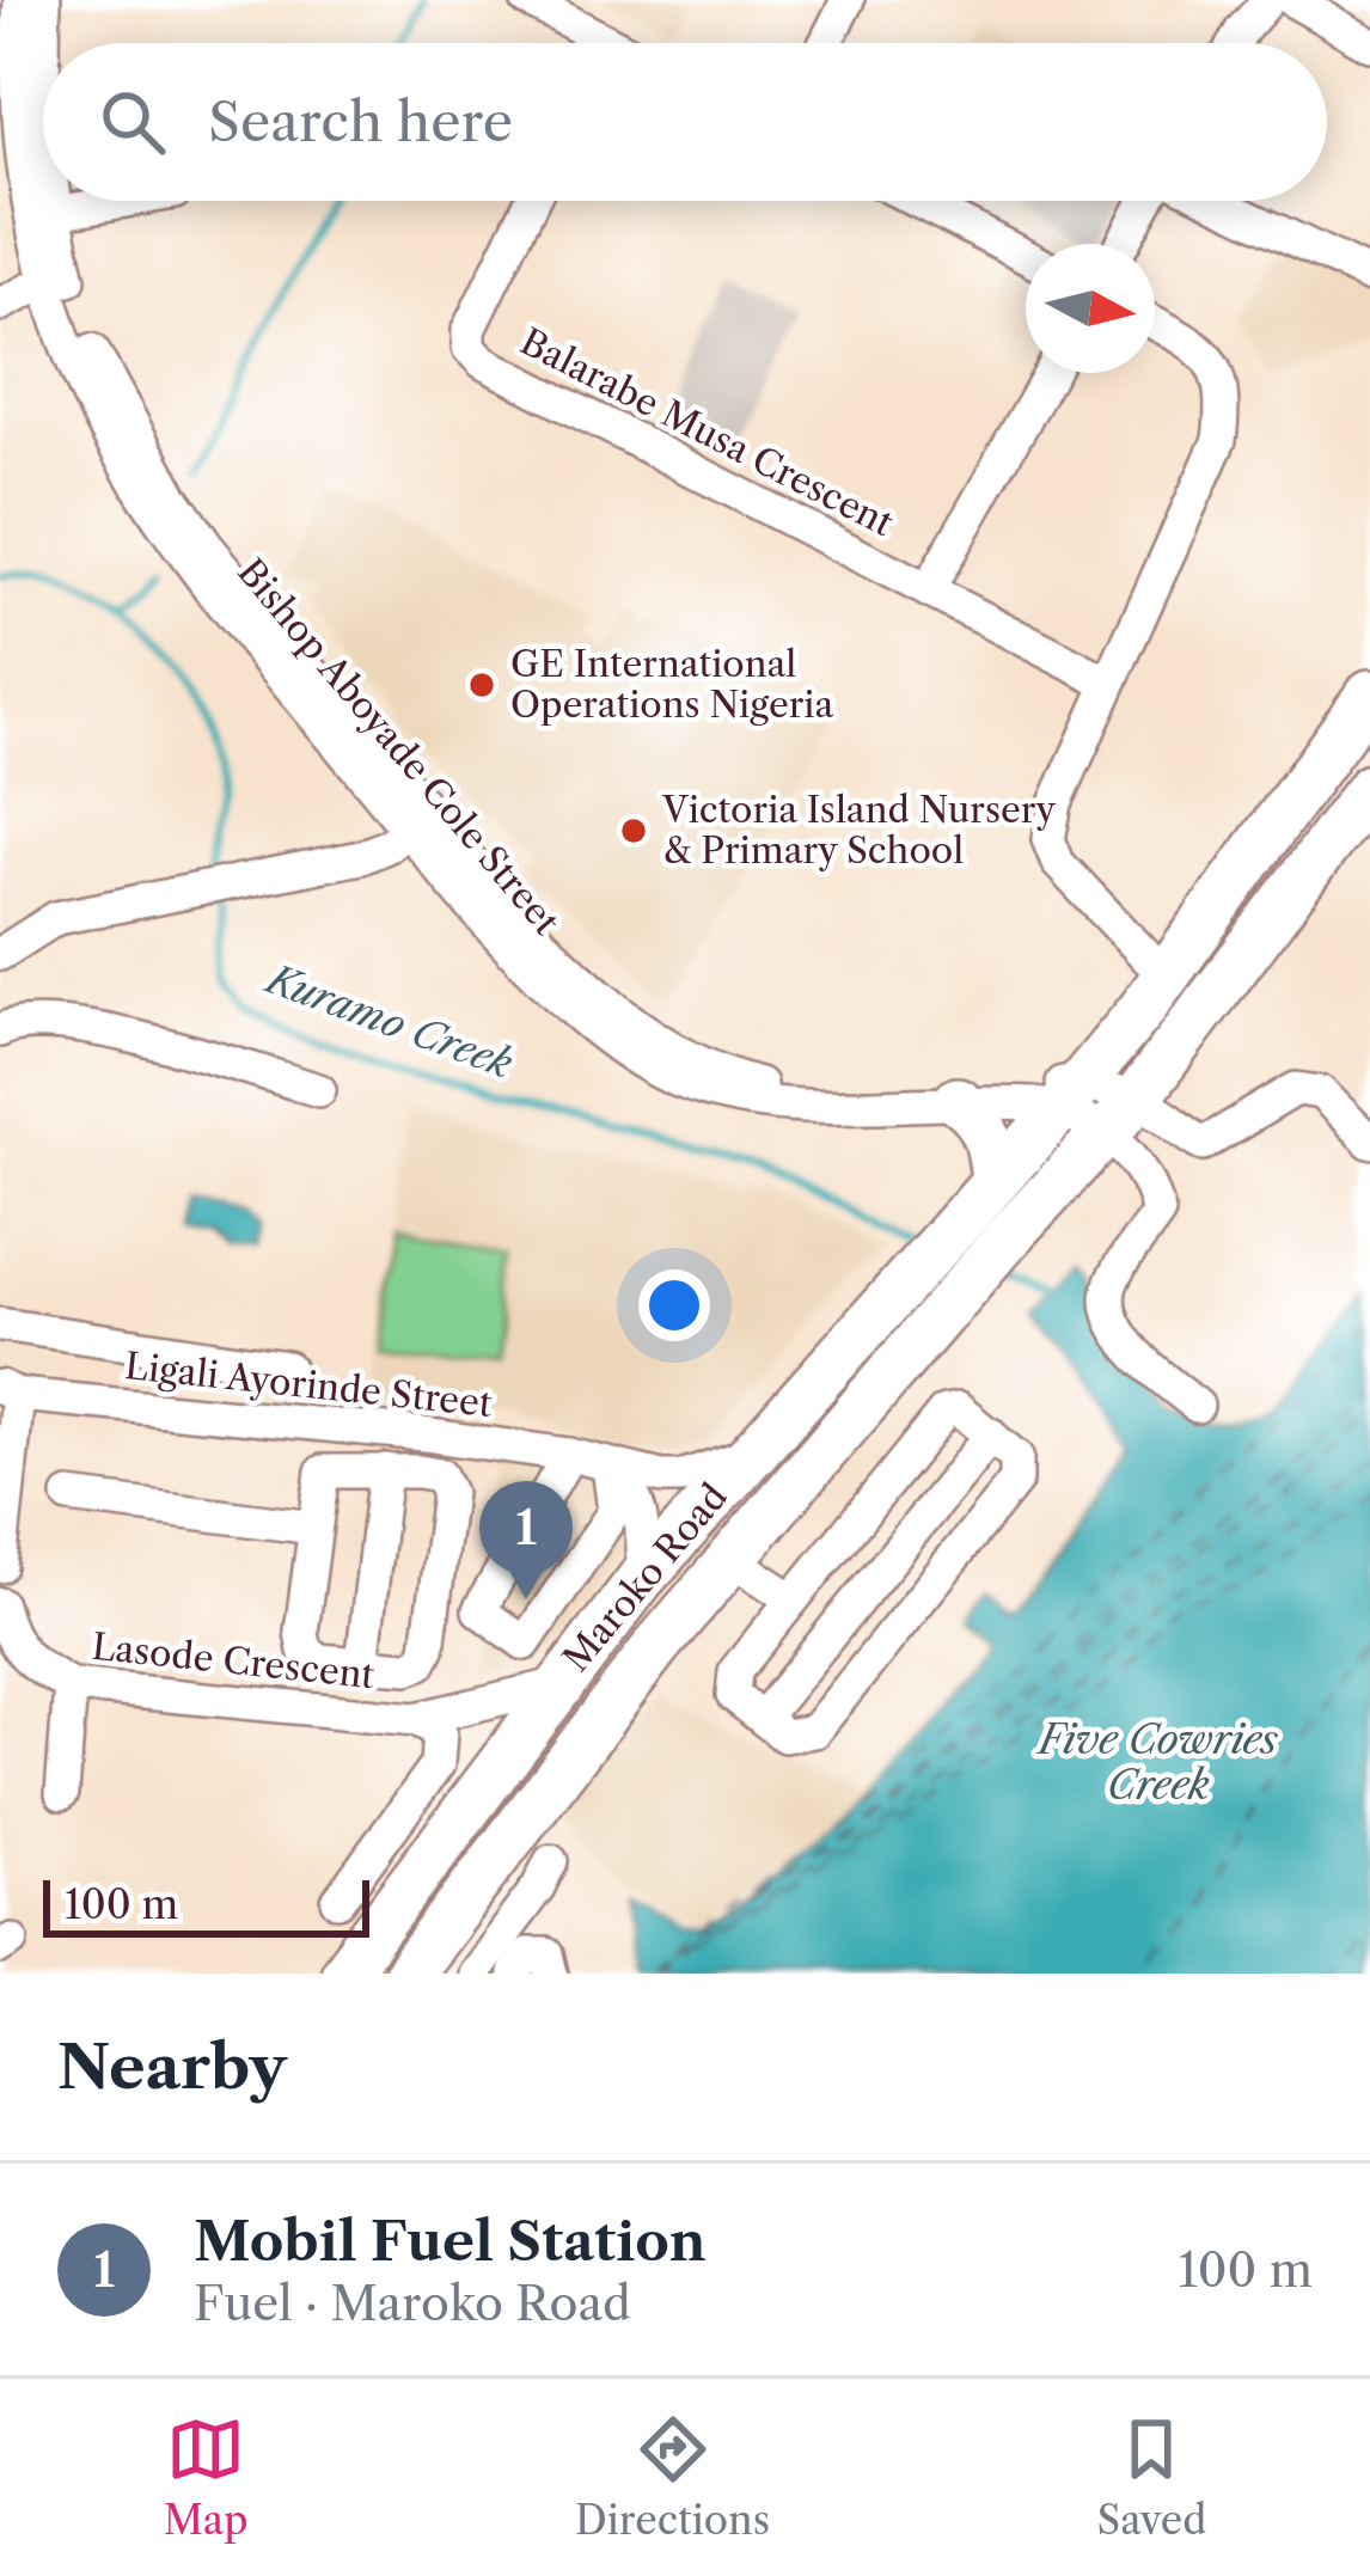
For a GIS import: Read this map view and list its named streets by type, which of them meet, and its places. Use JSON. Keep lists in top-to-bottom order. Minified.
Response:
{"streets":{"highway":["Maroko Road"],"street":["Balarabe Musa Crescent","Bishop Aboyade Cole Street","Ligali Ayorinde Street","Lasode Crescent"]},"crossings":[["Ligali Ayorinde Street","Maroko Road"],["Maroko Road","Lasode Crescent"]],"water":["Kuramo Creek","Five Cowries Creek"],"places":["GE International Operations Nigeria","Victoria Island Nursery & Primary School"],"scale_bar":"100 m","north":"right","page":{"search":"Search here","pins":"1","scale":"100 m","heading":"Nearby","list":[{"mark":"1","name":"Mobil Fuel Station","note":"Fuel · Maroko Road","value":"100 m"}],"nav":["Map","Directions","Saved"]}}
